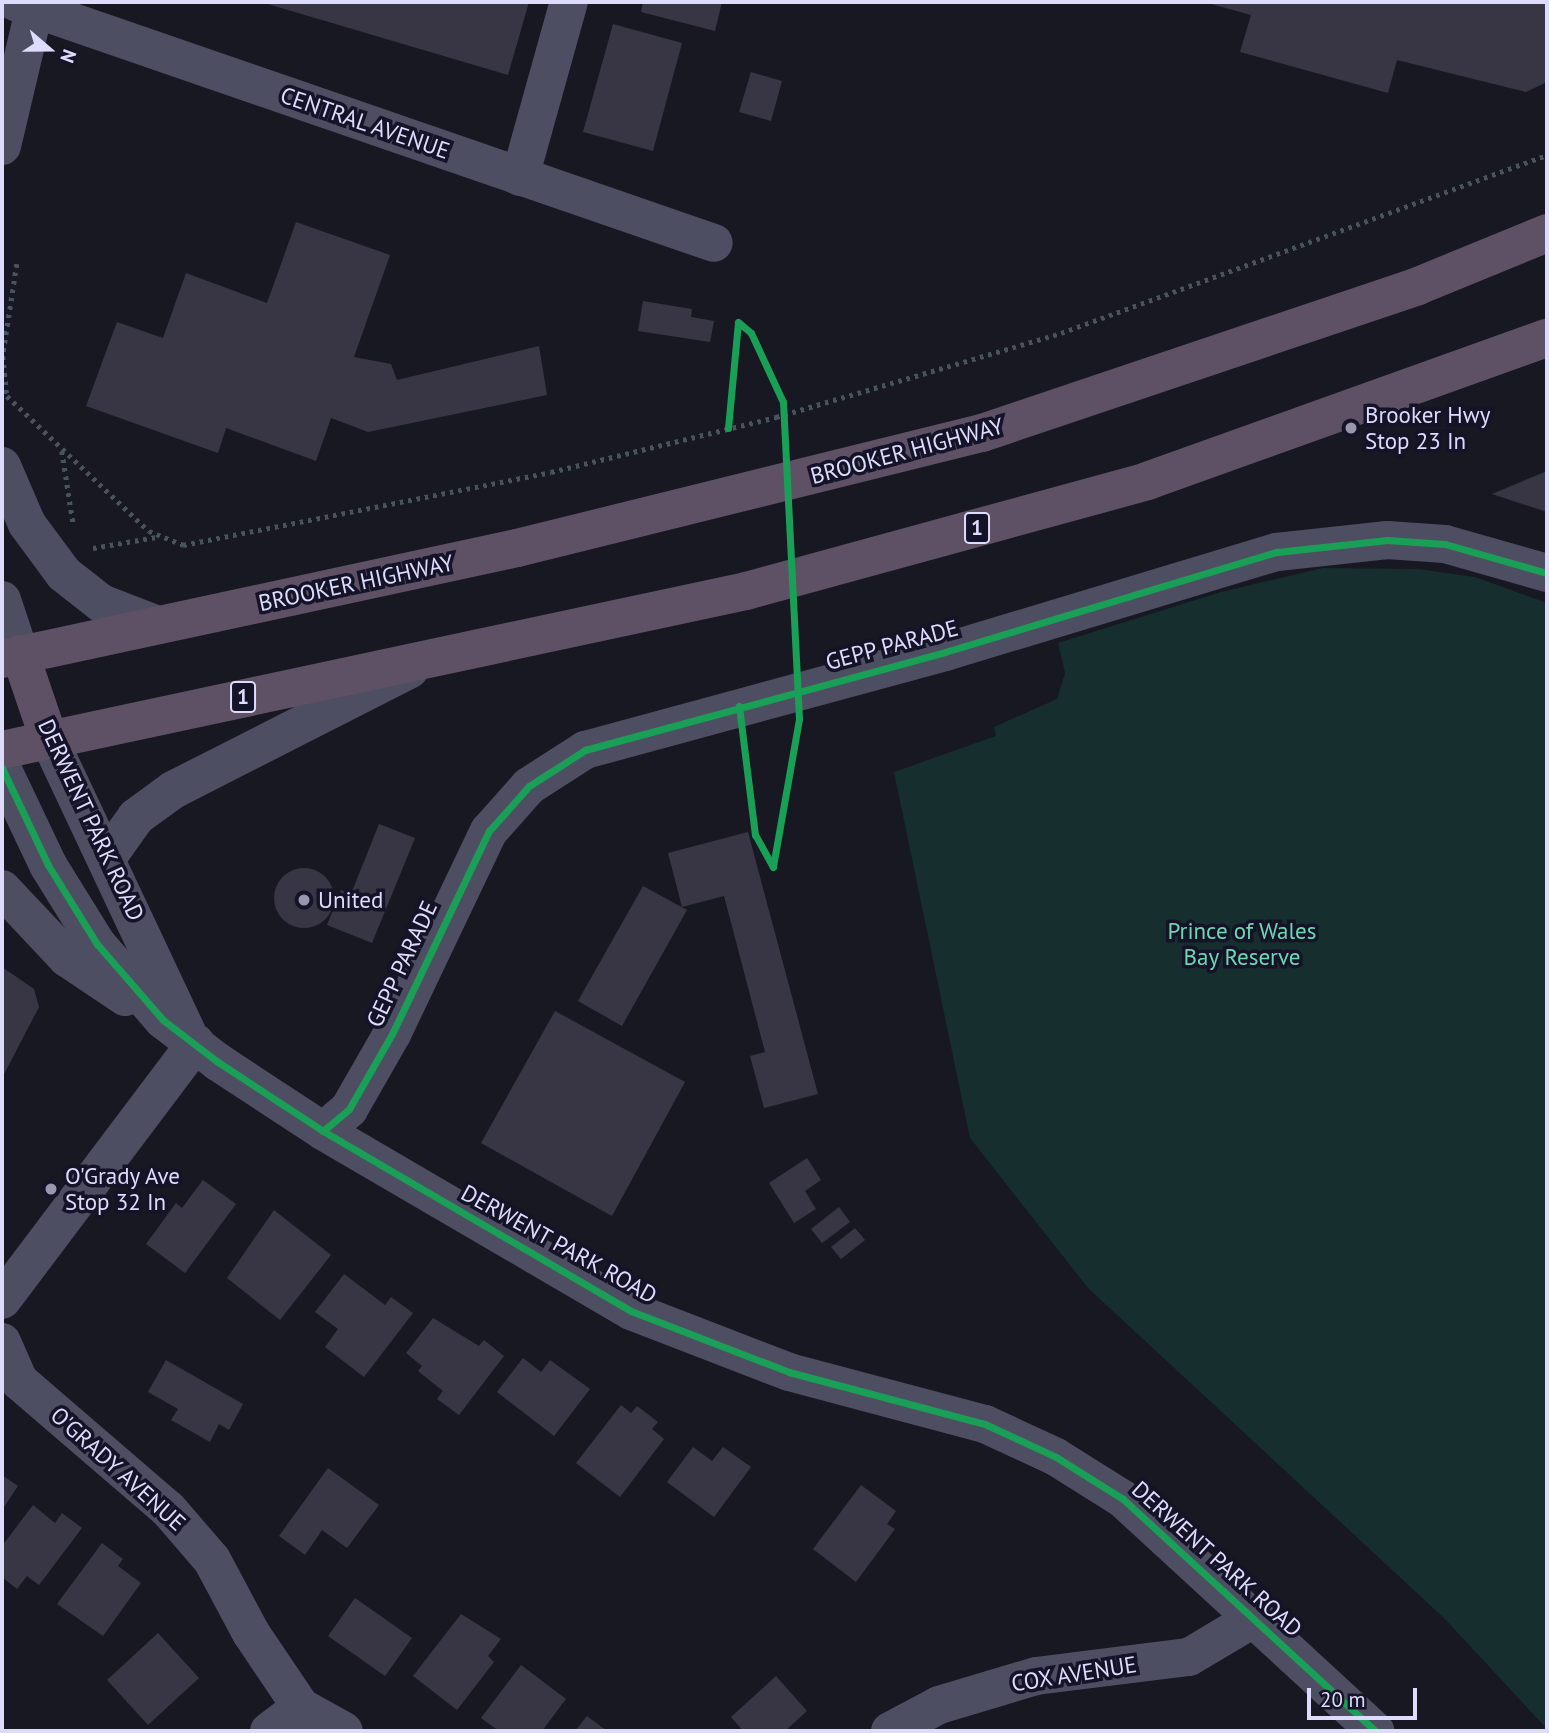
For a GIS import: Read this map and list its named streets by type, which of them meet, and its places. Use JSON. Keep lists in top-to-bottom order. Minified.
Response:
{"streets":{"highway":["BROOKER HIGHWAY","1","DERWENT PARK ROAD"],"street":["CENTRAL AVENUE","GEPP PARADE","O'GRADY AVENUE","COX AVENUE"]},"crossings":[["BROOKER HIGHWAY","DERWENT PARK ROAD"],["1","DERWENT PARK ROAD"],["GEPP PARADE","DERWENT PARK ROAD"],["DERWENT PARK ROAD","COX AVENUE"]],"parks":["Prince of Wales Bay Reserve"],"places":["Brooker Hwy Stop 23 In","United","O'Grady Ave Stop 32 In"],"scale_bar":"20 m","north":"right"}
